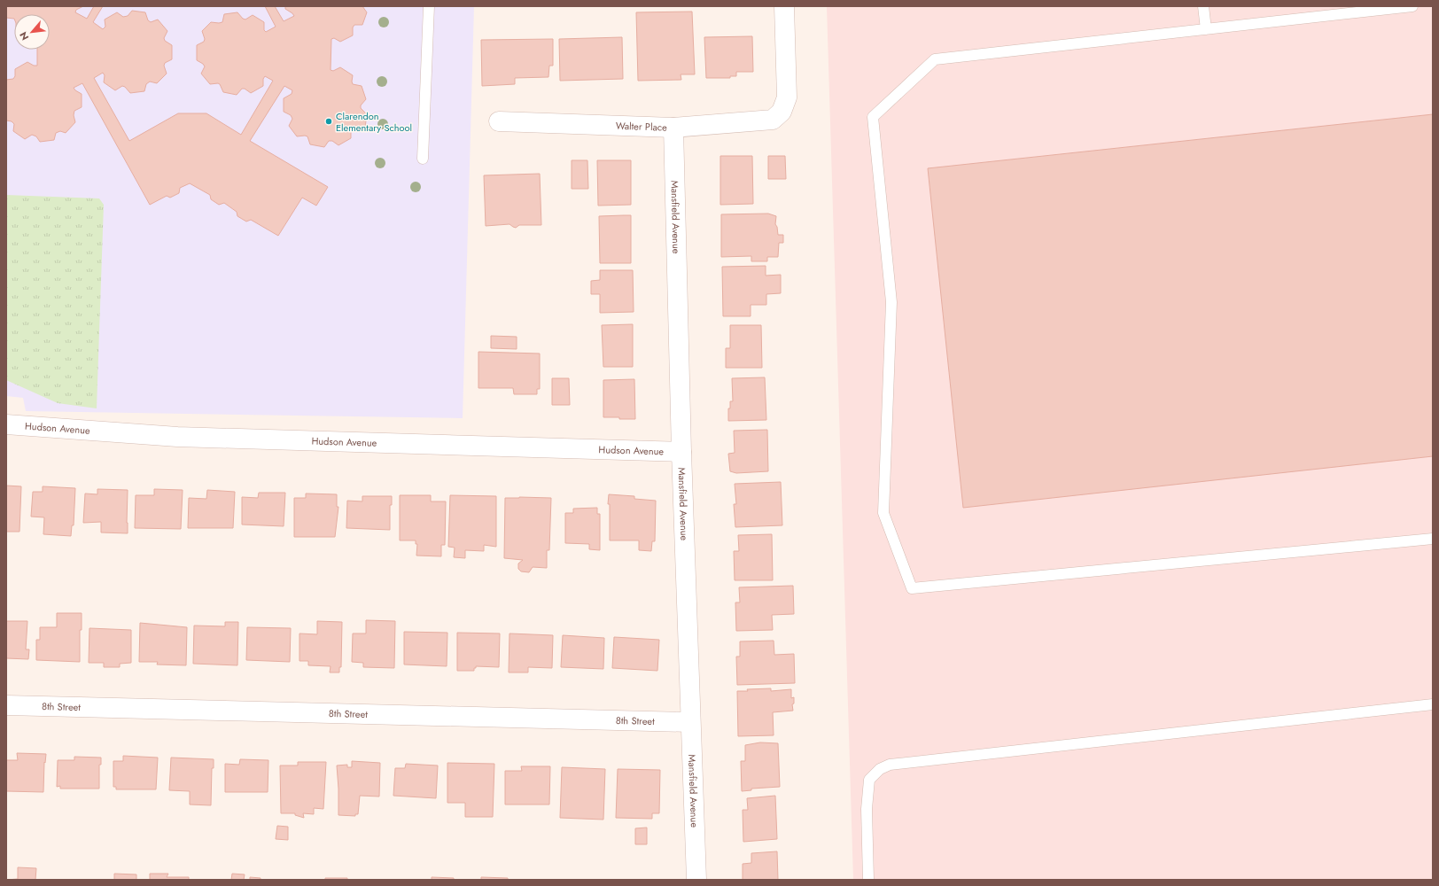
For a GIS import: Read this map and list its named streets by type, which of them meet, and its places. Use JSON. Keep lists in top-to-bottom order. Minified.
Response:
{"streets":{"street":["Walter Place","Mansfield Avenue","Hudson Avenue","8th Street"]},"crossings":[["Walter Place","Mansfield Avenue"],["Mansfield Avenue","Hudson Avenue"],["Mansfield Avenue","8th Street"]],"places":["Clarendon Elementary School"],"north":"bottom left"}
